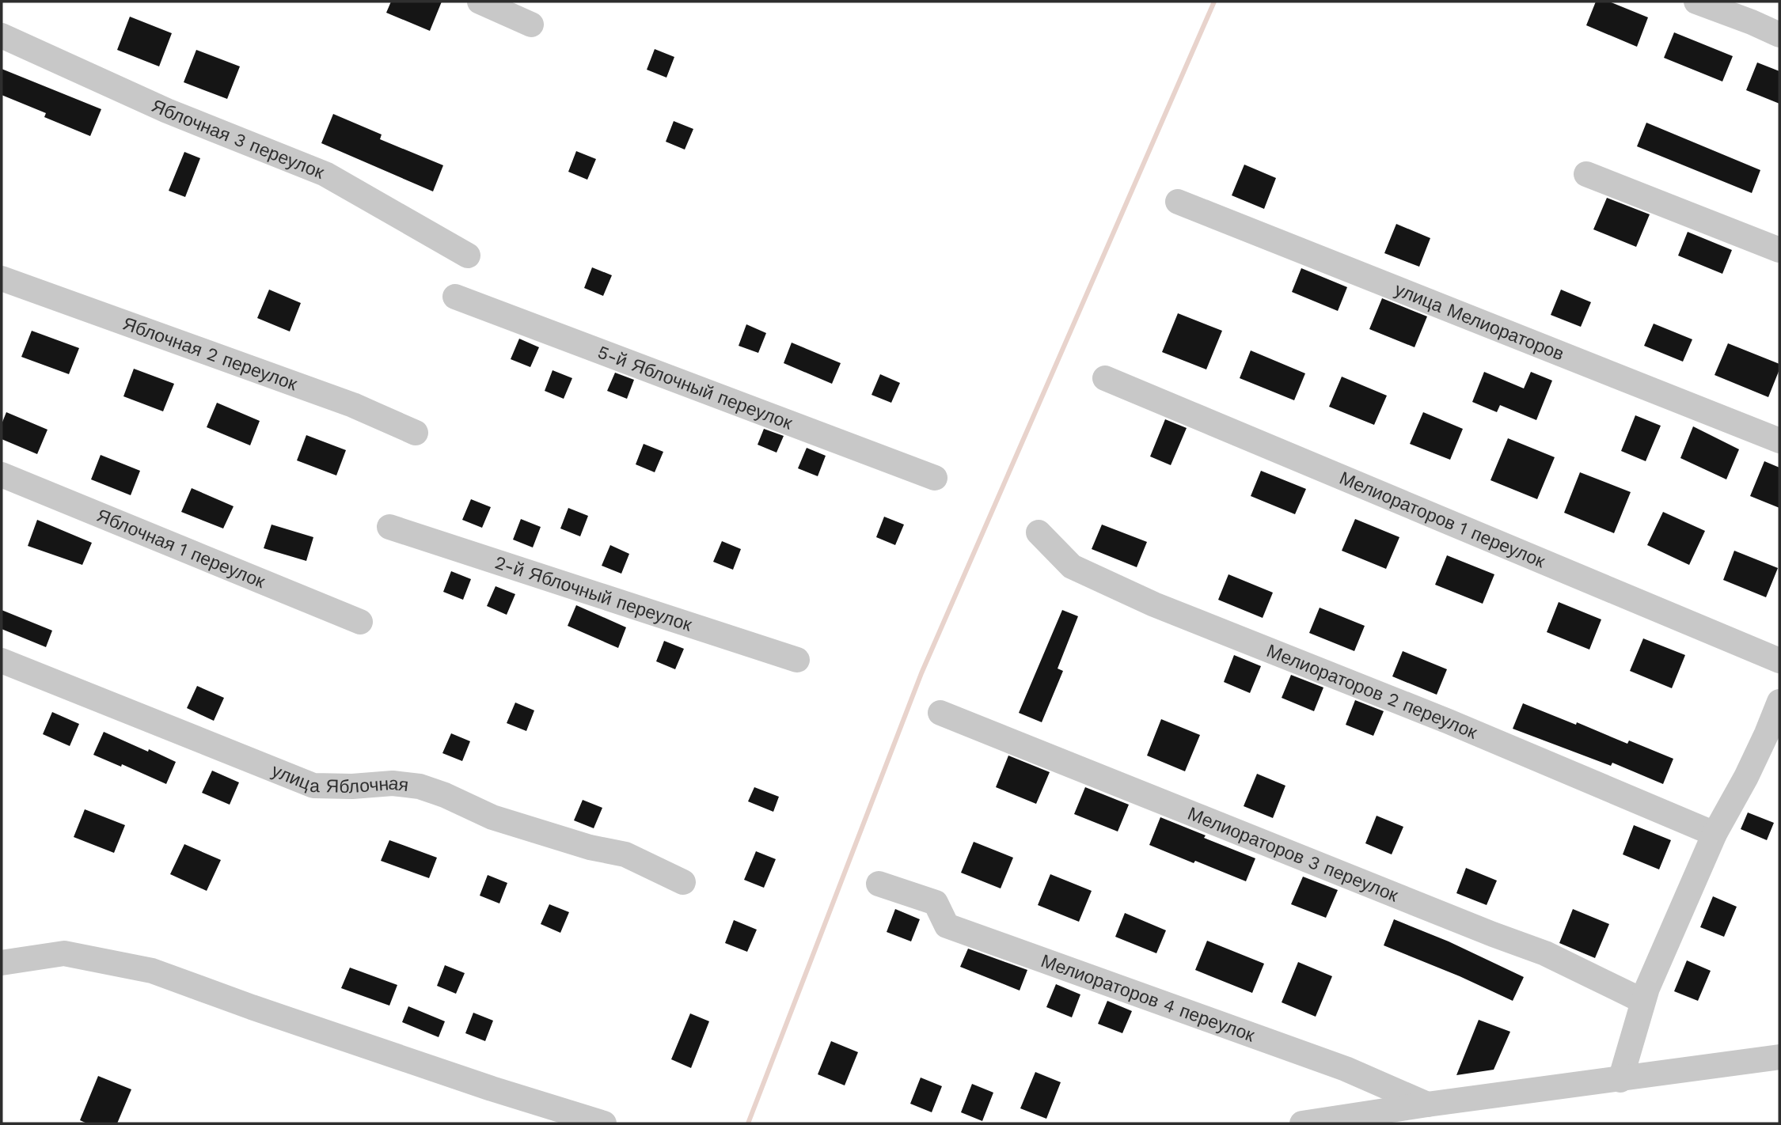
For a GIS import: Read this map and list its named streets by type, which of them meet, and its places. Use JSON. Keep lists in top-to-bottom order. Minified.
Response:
{"streets":{"street":["Яблочная 3 переулок","улица Мелиораторов","Яблочная 2 переулок","5-й Яблочный переулок","Мелиораторов 1 переулок","Яблочная 1 переулок","2-й Яблочный переулок","Мелиораторов 2 переулок","улица Яблочная","Мелиораторов 3 переулок","Мелиораторов 4 переулок"]}}
